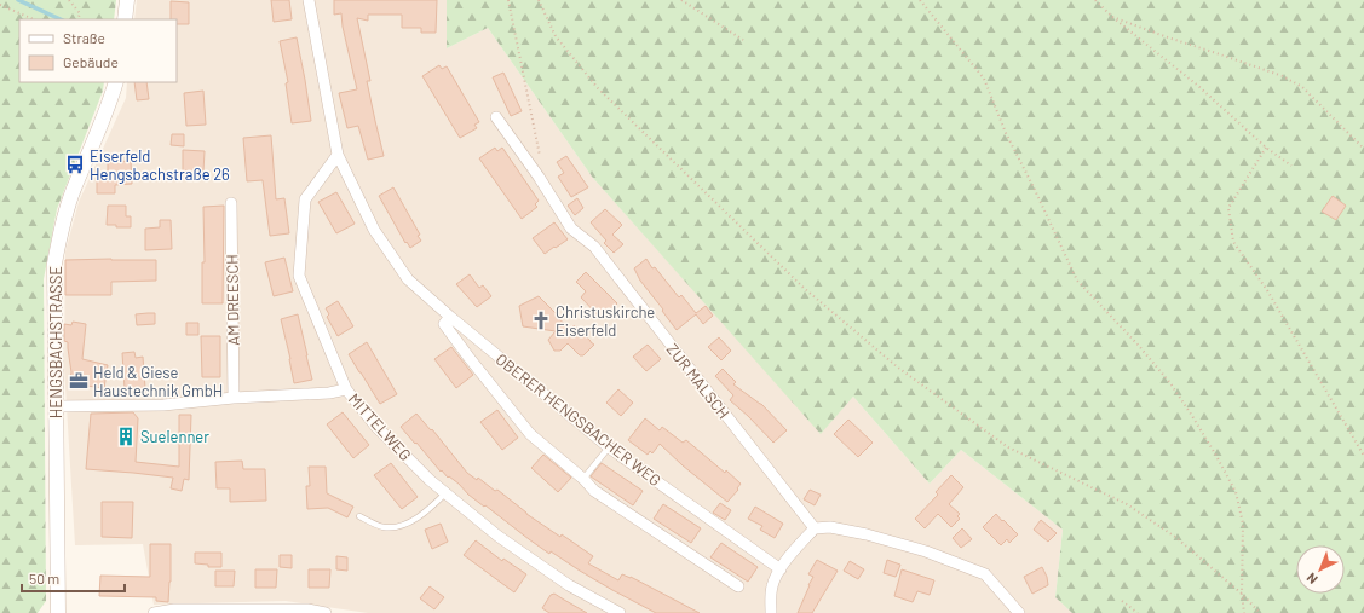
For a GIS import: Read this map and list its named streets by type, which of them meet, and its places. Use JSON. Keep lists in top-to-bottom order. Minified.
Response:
{"streets":{"street":["AM DREESCH","HENGSBACHSTRASSE","ZUR MALSCH","OBERER HENGSBACHER WEG","MITTELWEG"]},"crossings":[["OBERER HENGSBACHER WEG","MITTELWEG"]],"places":{"bus stop":["Eiserfeld Hengsbachstraße 26"],"church":["Christuskirche Eiserfeld"],"office":["Held & Giese Haustechnik GmbH"],"building":["Suelenner"]},"legend":["Straße","Gebäude"],"scale_bar":"50 m","north":"bottom left"}
